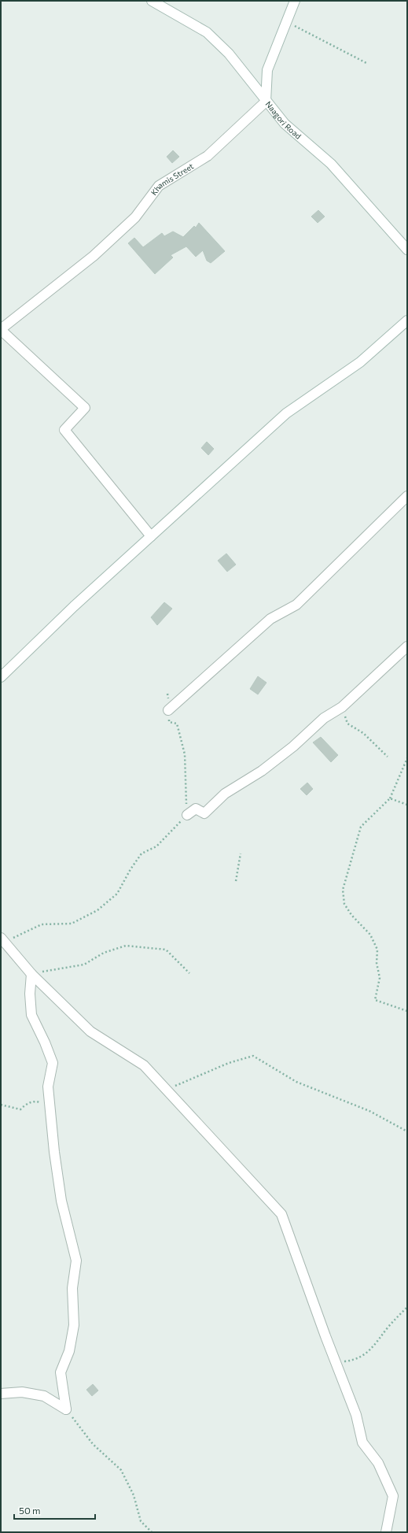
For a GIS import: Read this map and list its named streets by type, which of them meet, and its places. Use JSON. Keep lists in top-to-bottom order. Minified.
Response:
{"streets":{"street":["Naagori Road","Khamis Street"]},"crossings":[["Naagori Road","Khamis Street"]],"scale_bar":"50 m"}
